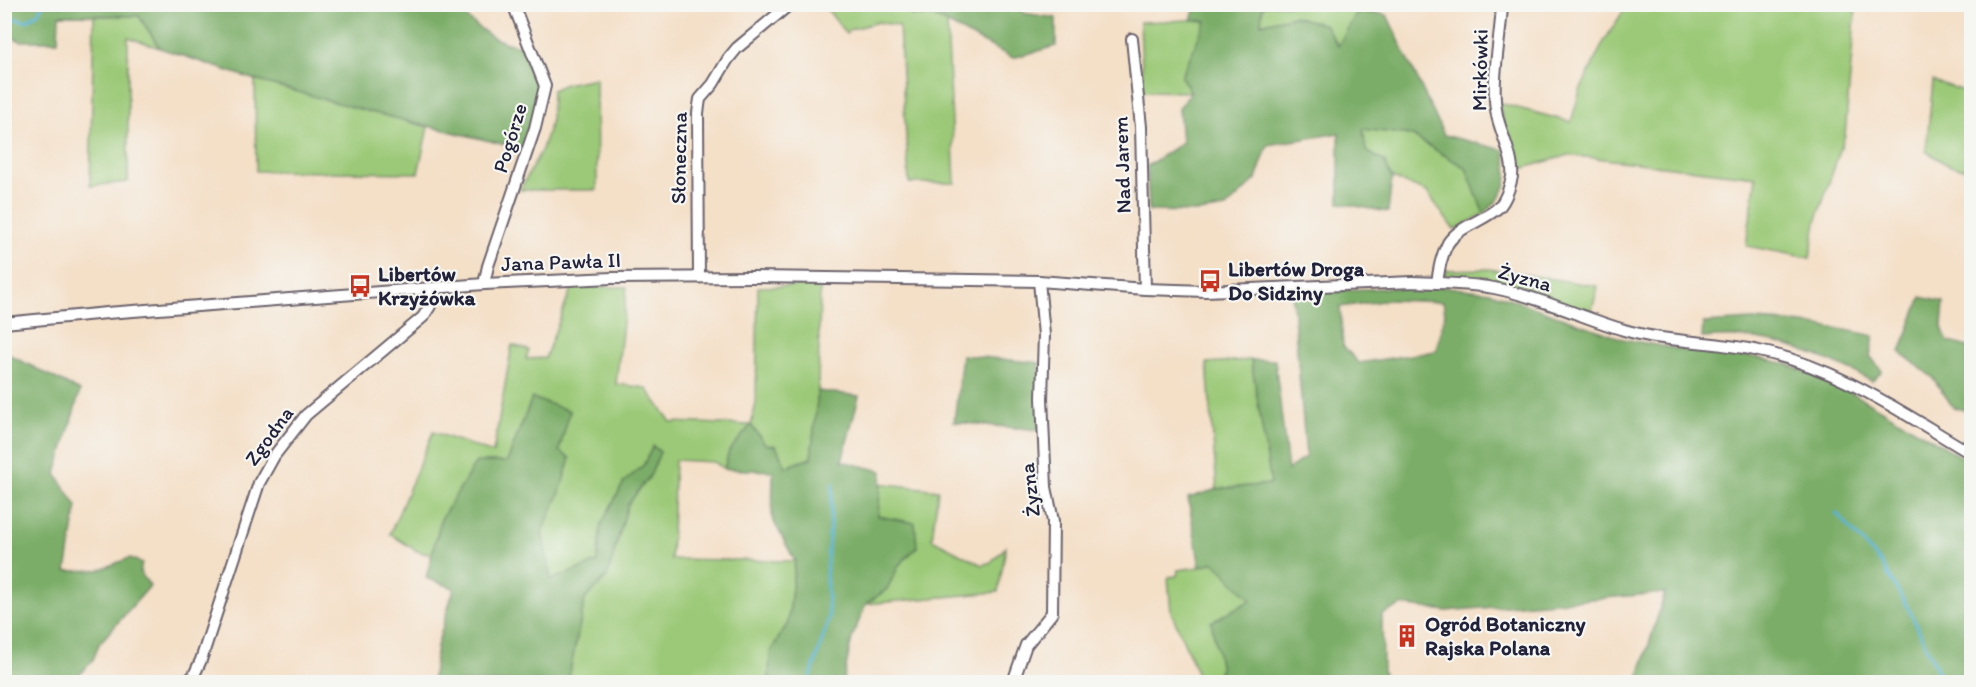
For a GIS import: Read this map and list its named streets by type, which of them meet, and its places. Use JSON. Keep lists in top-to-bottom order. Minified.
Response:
{"streets":{"street":["Mirkówki","Pogórze","Słoneczna","Nad Jarem","Jana Pawła II","Żyzna","Zgodna"]},"crossings":[["Mirkówki","Żyzna"],["Pogórze","Jana Pawła II"],["Słoneczna","Jana Pawła II"],["Nad Jarem","Żyzna"],["Jana Pawła II","Żyzna"],["Jana Pawła II","Zgodna"]],"places":{"bus stop":["Libertów Droga Do Sidziny","Libertów Krzyżówka"],"building":["Ogród Botaniczny Rajska Polana"]}}
